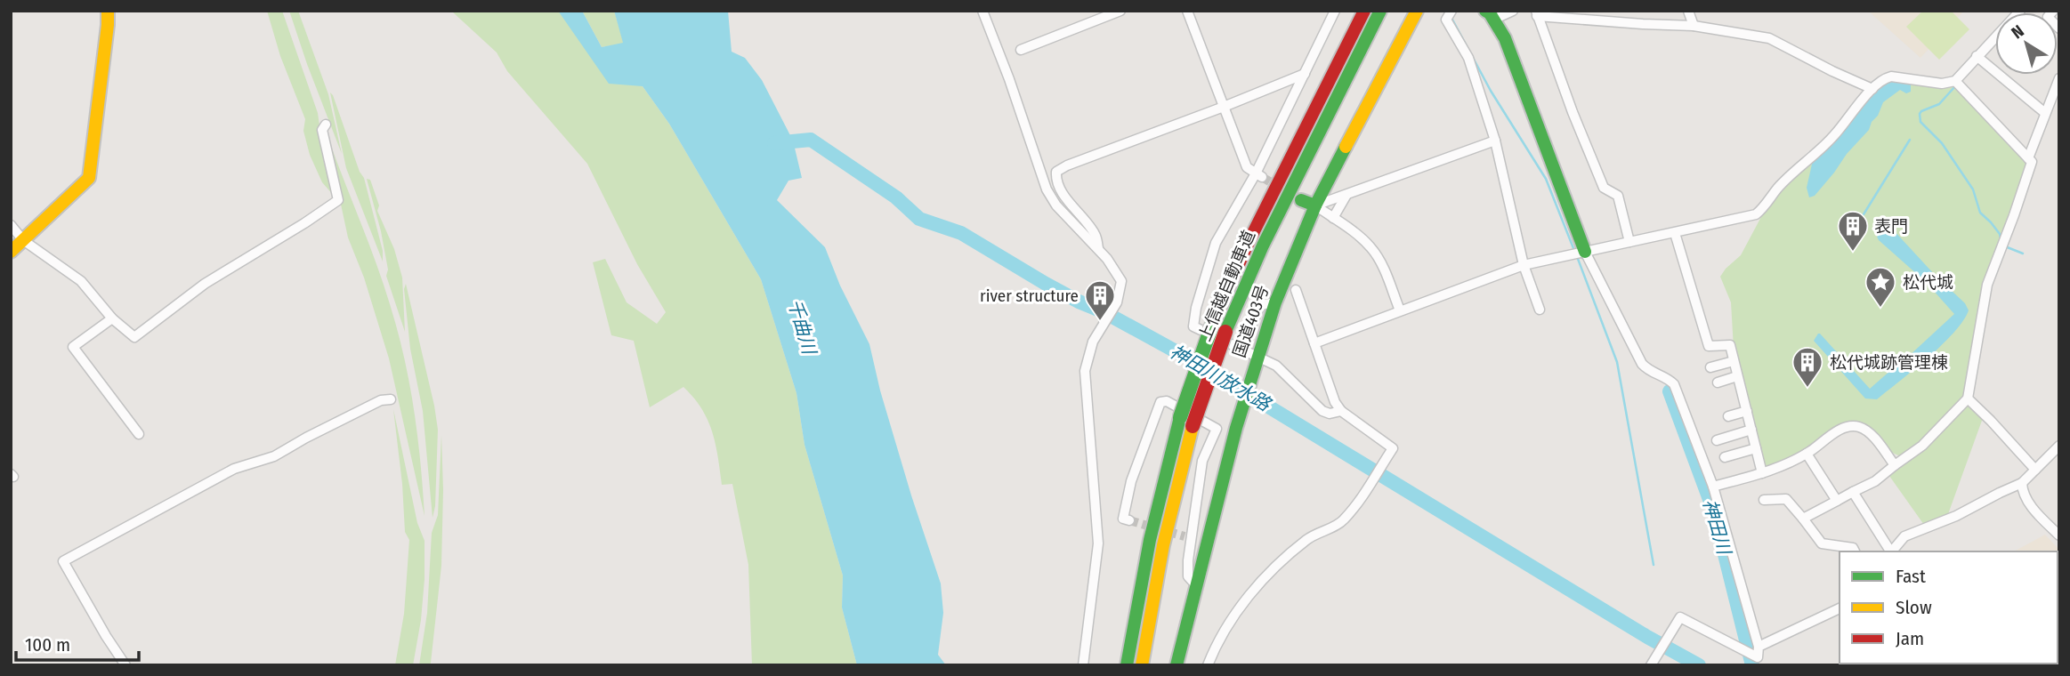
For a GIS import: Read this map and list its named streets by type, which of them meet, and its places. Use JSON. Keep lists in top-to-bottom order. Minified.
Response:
{"streets":{"main road":["上信越自動車道","国道403号"]},"water":["千曲川","神田川放水路","神田川"],"places":{"building":["表門","river structure","松代城跡管理棟"],"place":["松代城"]},"legend":["Fast","Slow","Jam"],"scale_bar":"100 m","north":"top left"}
